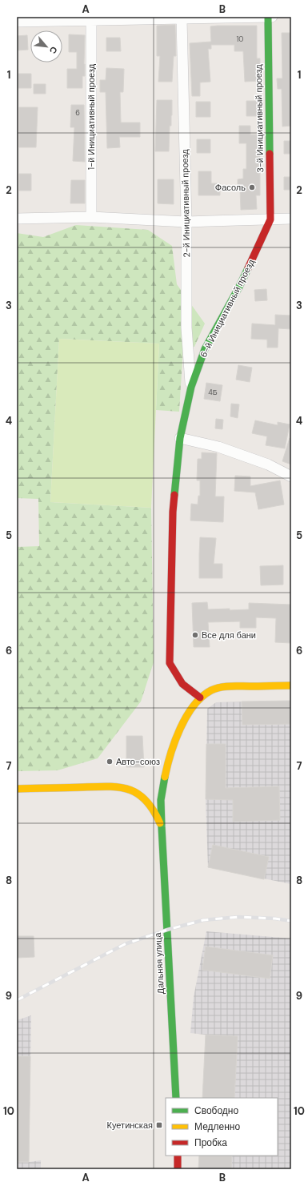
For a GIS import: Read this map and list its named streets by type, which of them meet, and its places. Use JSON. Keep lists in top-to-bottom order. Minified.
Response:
{"streets":{"street":["1-й Инициативный проезд","3-й Инициативный проезд","2-й Инициативный проезд","6-й Инициативный проезд","Дальняя улица"]},"crossings":[["3-й Инициативный проезд","6-й Инициативный проезд"],["2-й Инициативный проезд","6-й Инициативный проезд"],["6-й Инициативный проезд","Дальняя улица"]],"places":{"other":["Фасоль","Все для бани","Авто-союз"],"transit":["Куетинская"]},"house_numbers":["10","6","4Б"],"legend":["Свободно","Медленно","Пробка"],"north":"bottom right","grid":{"columns":["A","B"],"rows":["1","2","3","4","5","6","7","8","9","10"]}}
